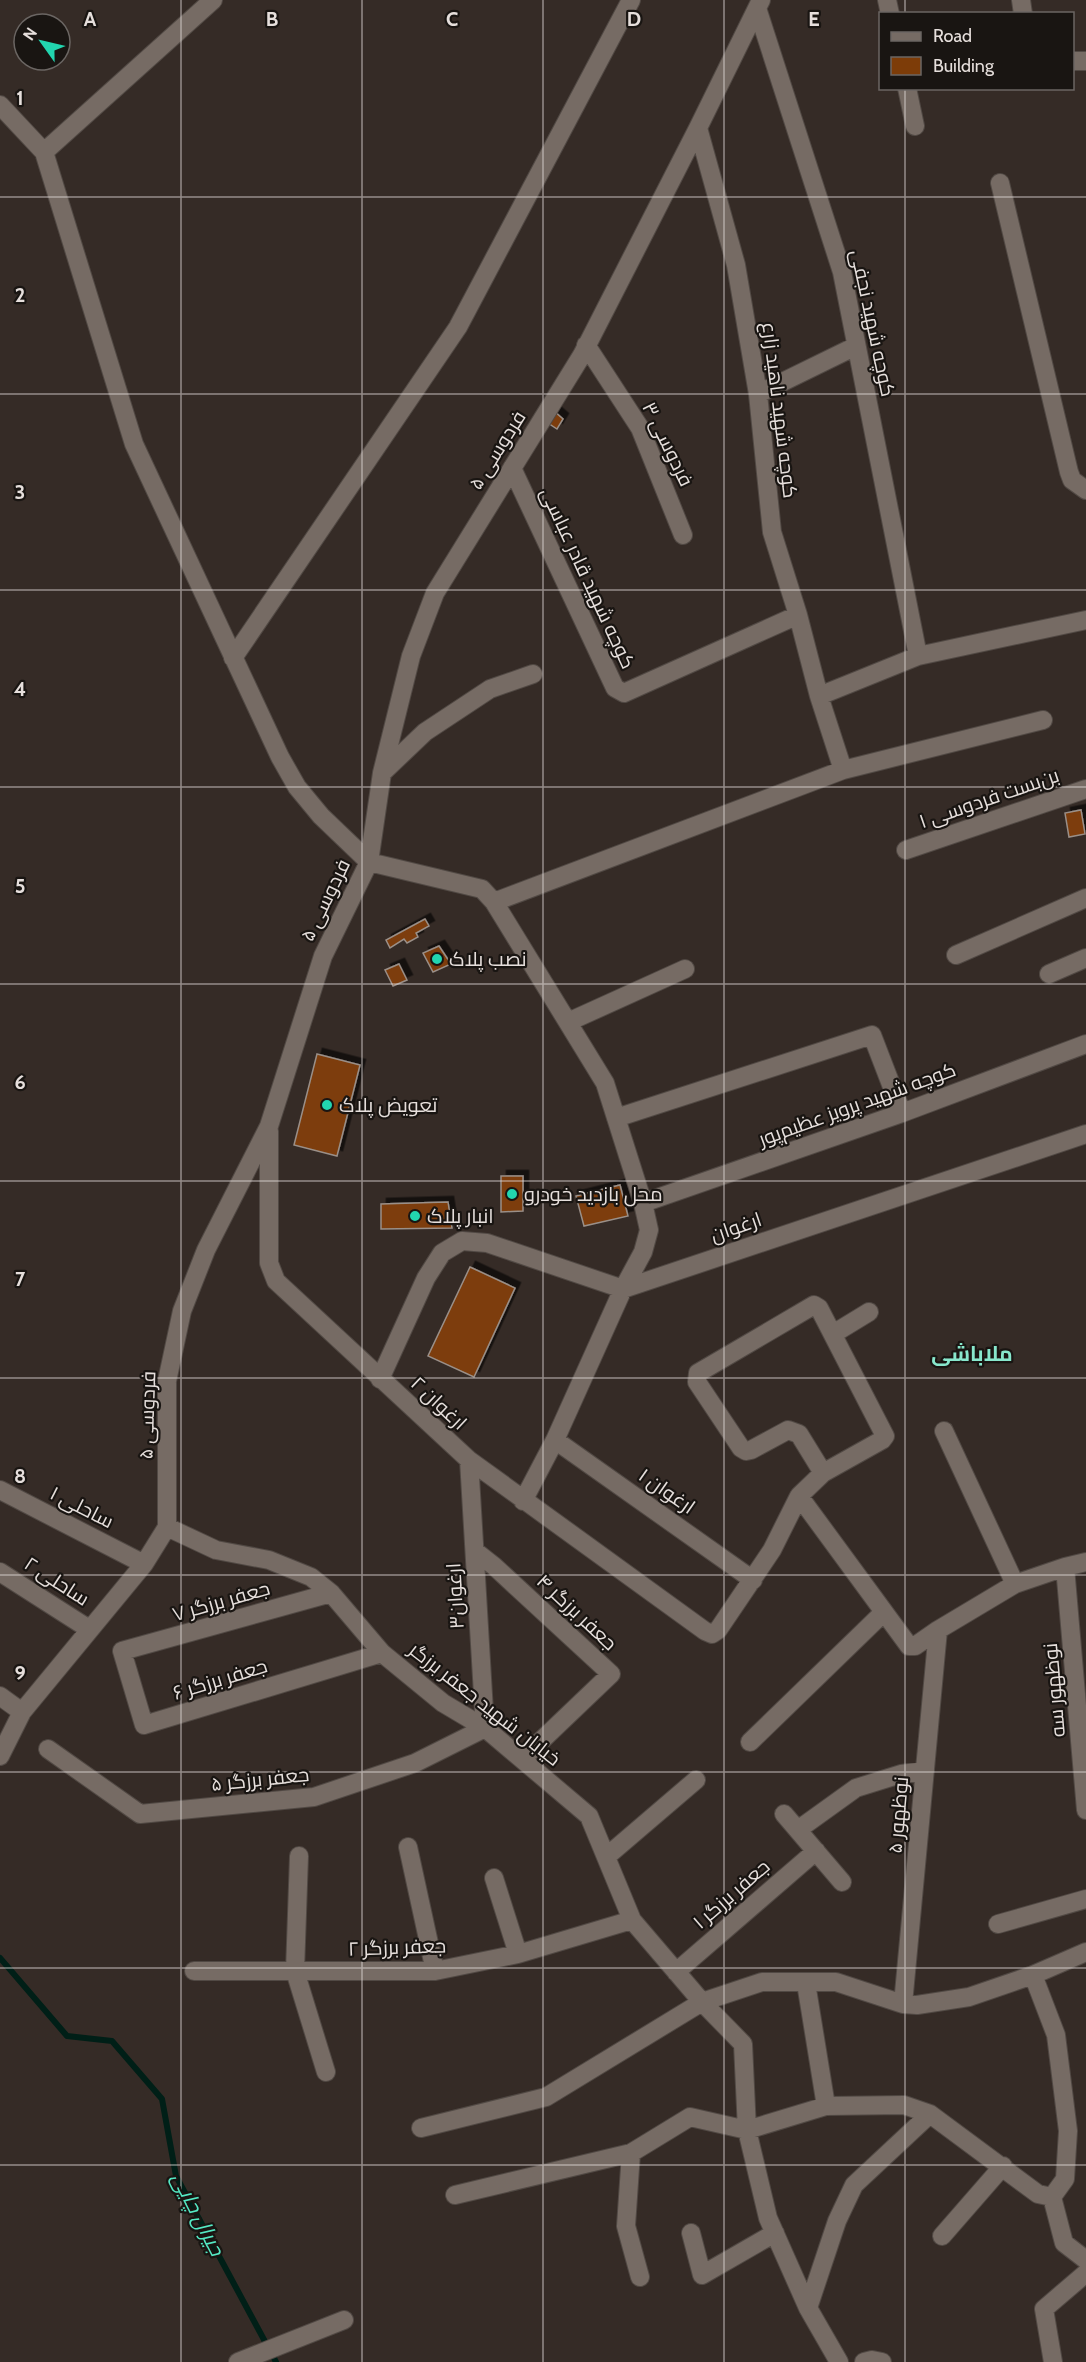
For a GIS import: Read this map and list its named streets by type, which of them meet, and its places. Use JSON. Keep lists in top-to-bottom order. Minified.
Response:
{"streets":{"street":["کوچه شهید نجفی","کوچه شهید ناهید زارع","فردوسی ۳","فردوسی ۵","کوچه شهید قادر عباسی","بن‌بست فردوسی ۱","کوچه شهید پرویز عظیم‌پور","ارغوان","ارغوان ۲","ارغوان ۱","ساحلی ۱","ساحلی ۲","ارغوان۳","جعفر برزگر ۷","جعفر برزگر ۴","جعفر برزگر ۶","نوظهور سه","خیابان شهید جعفر برزگر","جعفر برزگر ۵","نوظهور ۵","جعفر برزگر ۱","جعفر برزگر ۲"]},"crossings":[["کوچه شهید نجفی","فردوسی ۵"],["کوچه شهید ناهید زارع","فردوسی ۵"],["کوچه شهید ناهید زارع","کوچه شهید قادر عباسی"],["فردوسی ۳","فردوسی ۵"],["فردوسی ۵","کوچه شهید قادر عباسی"],["فردوسی ۵","ارغوان ۲"],["فردوسی ۵","خیابان شهید جعفر برزگر"],["ارغوان ۲","ارغوان ۱"],["ارغوان ۲","ارغوان۳"],["ارغوان۳","جعفر برزگر ۴"],["ارغوان۳","خیابان شهید جعفر برزگر"],["ارغوان۳","جعفر برزگر ۵"],["جعفر برزگر ۷","جعفر برزگر ۶"],["جعفر برزگر ۷","خیابان شهید جعفر برزگر"],["جعفر برزگر ۴","خیابان شهید جعفر برزگر"],["جعفر برزگر ۶","خیابان شهید جعفر برزگر"],["خیابان شهید جعفر برزگر","جعفر برزگر ۵"],["خیابان شهید جعفر برزگر","جعفر برزگر ۱"],["خیابان شهید جعفر برزگر","جعفر برزگر ۲"]],"districts":["ملاباشی"],"water":["جیرال چایی"],"places":["نصب پلاک","تعویض پلاک","محل بازدید خودرو","انبار پلاک"],"legend":["Road","Building"],"north":"top left","grid":{"columns":["A","B","C","D","E"],"rows":["1","2","3","4","5","6","7","8","9"]}}
